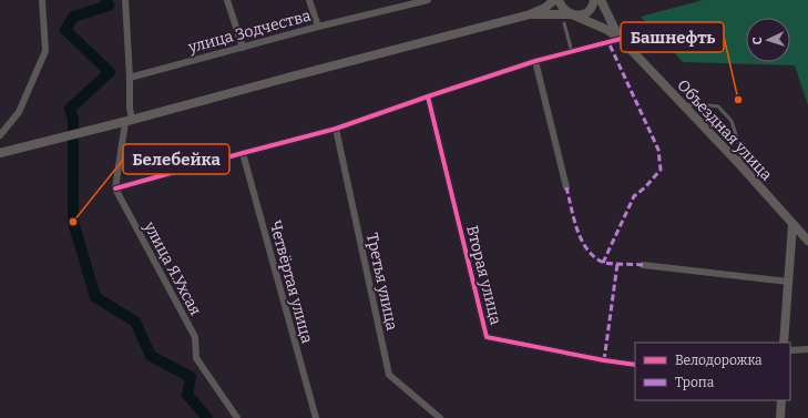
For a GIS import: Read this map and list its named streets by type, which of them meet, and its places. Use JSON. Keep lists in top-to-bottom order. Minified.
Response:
{"streets":{"main road":["Объездная улица"],"street":["улица Зодчества","улица Я.Ухсая","Вторая улица","Четвёртая улица","Третья улица"]},"places":["Башнефть","Белебейка"],"legend":["Велодорожка","Тропа"],"north":"left"}
